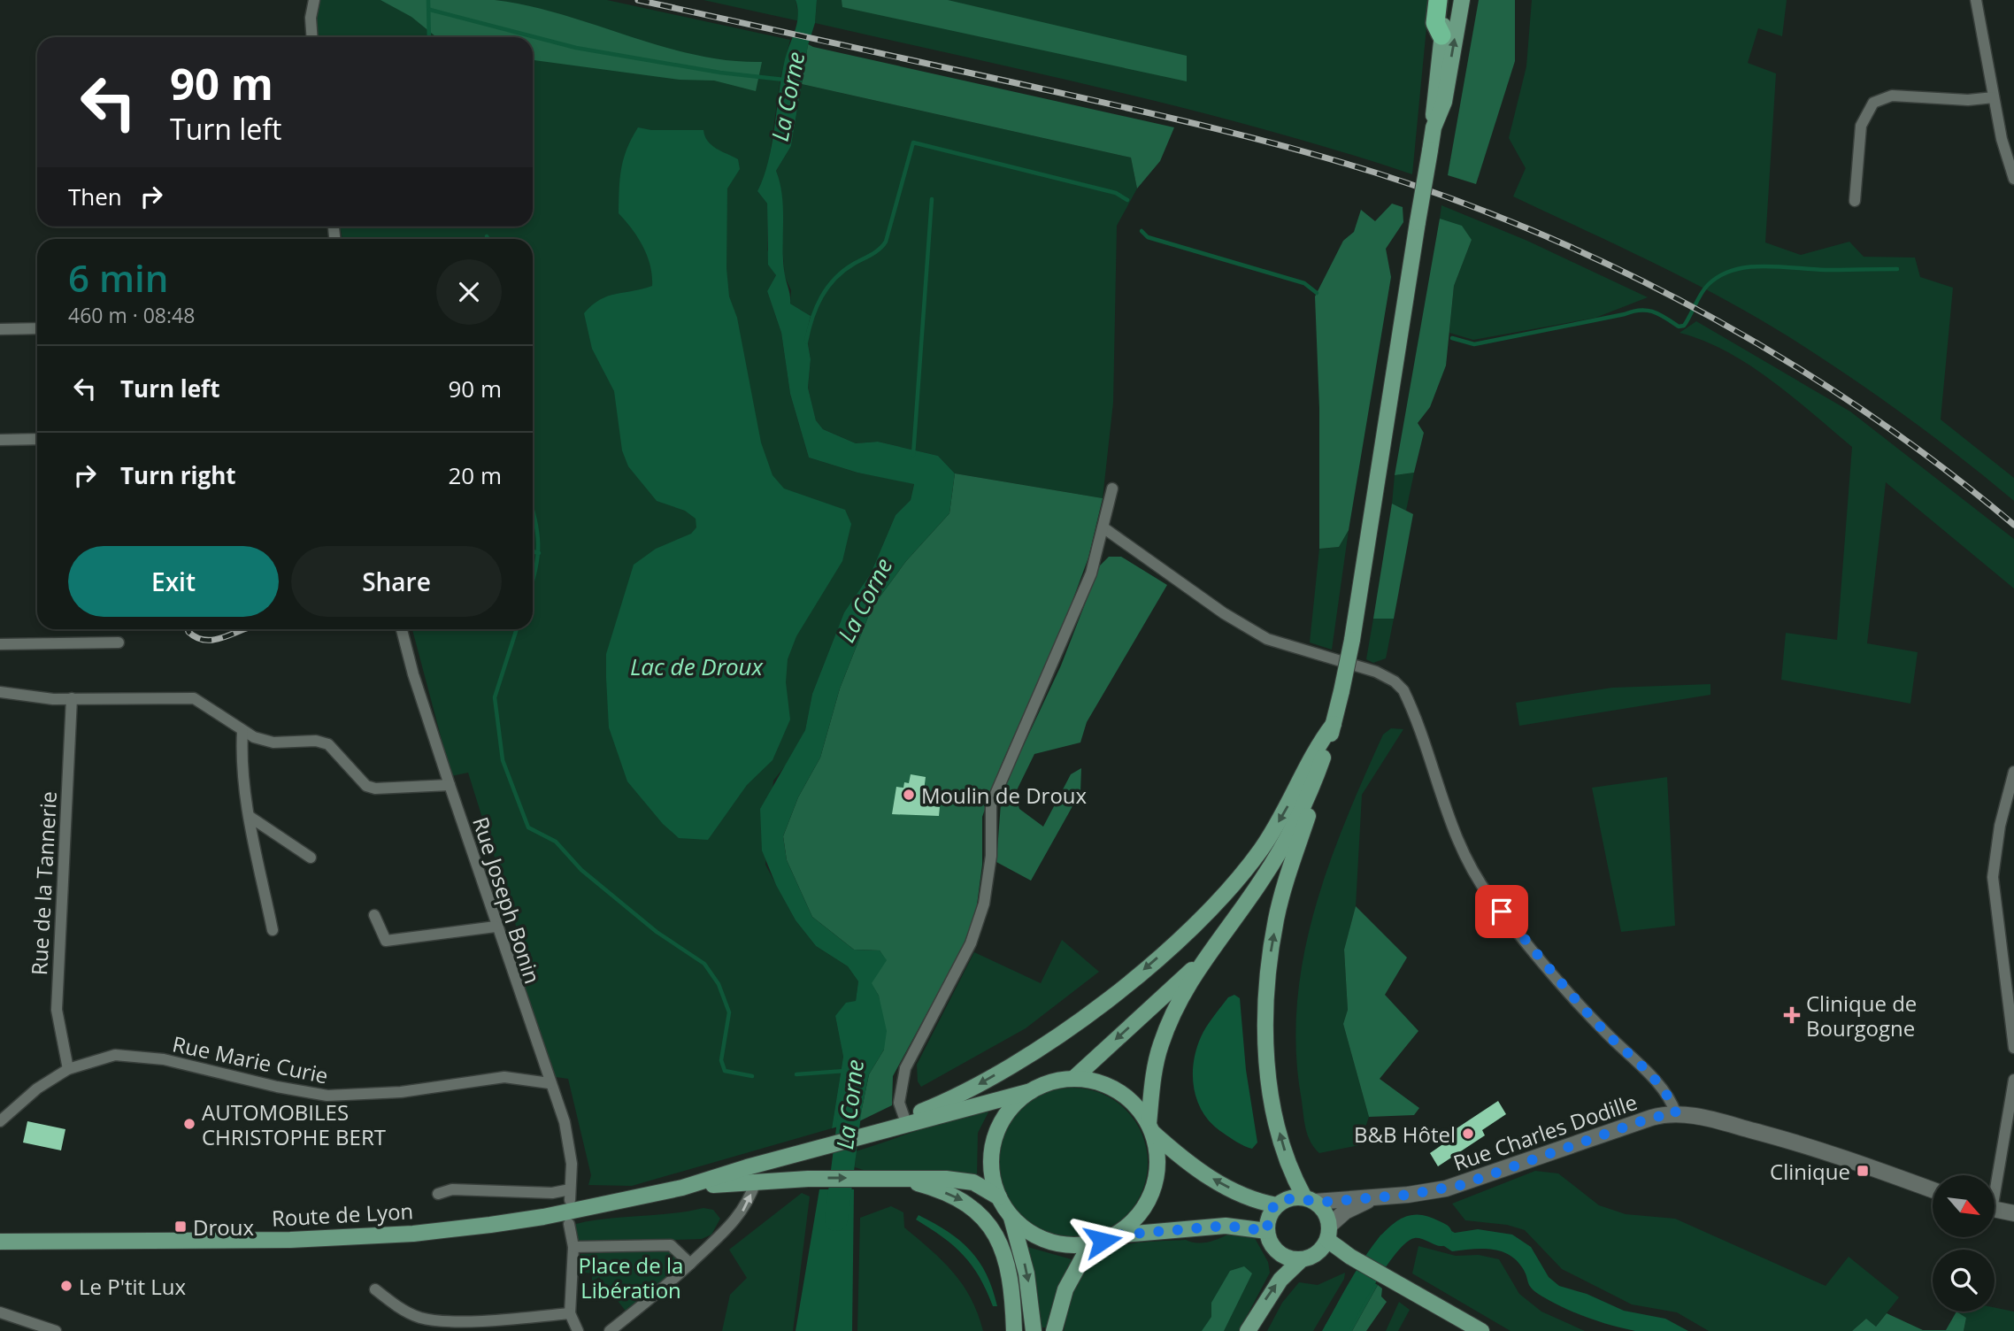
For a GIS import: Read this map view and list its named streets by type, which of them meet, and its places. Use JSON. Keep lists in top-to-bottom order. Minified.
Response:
{"streets":{"main road":["Rue Charles Dodille","Route de Lyon"],"street":["Rue de la Tannerie","Rue Joseph Bonin","Rue Marie Curie"]},"crossings":[["Rue de la Tannerie","Rue Marie Curie"],["Rue Joseph Bonin","Rue Marie Curie"]],"water":["La Corne","Lac de Droux"],"parks":["Place de la Libération"],"places":{"other":["Moulin de Droux","AUTOMOBILES CHRISTOPHE BERT","B&B Hôtel","Le P'tit Lux"],"health":["Clinique de Bourgogne"],"transit":["Clinique","Droux"]},"north":"bottom right","page":{"turn":["90 m","Turn left"],"then":"Then","heading":["6 min","460 m · 08:48"],"list":[{"name":"Turn left","value":"90 m"},{"name":"Turn right","value":"20 m"}],"buttons":["Exit","Share"]}}
